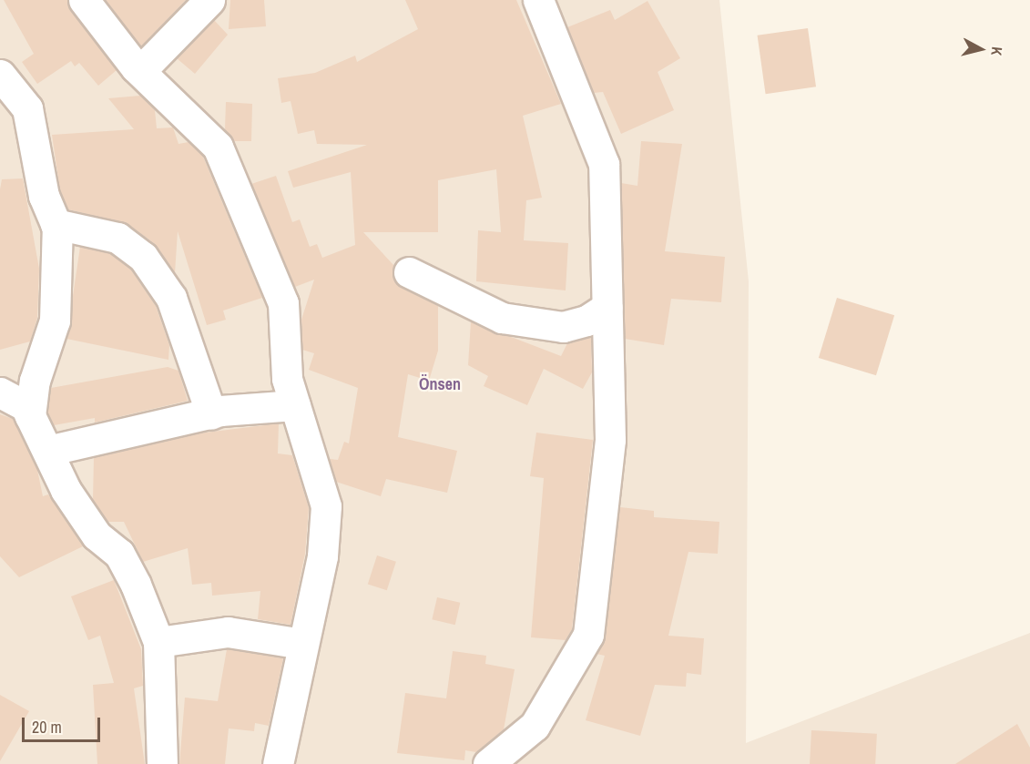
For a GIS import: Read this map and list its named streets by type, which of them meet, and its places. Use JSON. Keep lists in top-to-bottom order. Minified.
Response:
{"districts":["Önsen"],"scale_bar":"20 m","north":"right"}
